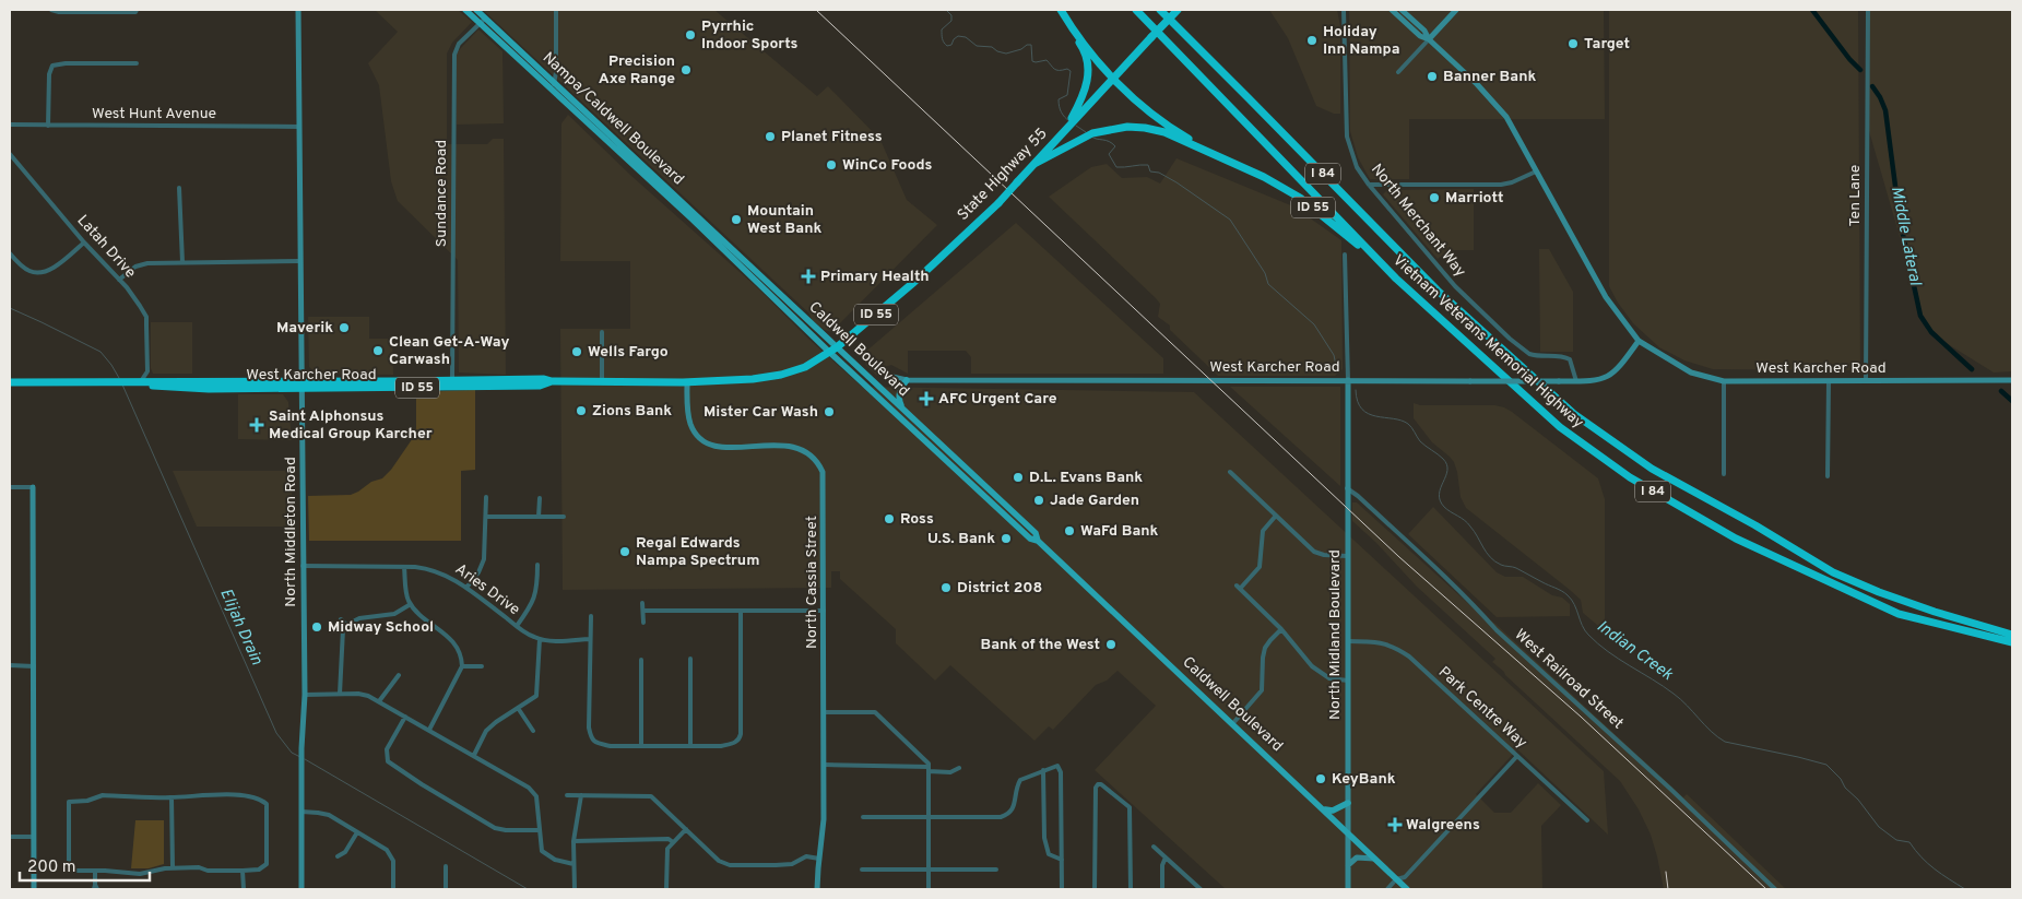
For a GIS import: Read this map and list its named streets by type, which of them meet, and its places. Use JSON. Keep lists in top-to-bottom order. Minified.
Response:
{"streets":{"highway":["I 84","State Highway 55","ID 55","Vietnam Veterans Memorial Highway","West Karcher Road"],"main road":["Nampa/Caldwell Boulevard","Caldwell Boulevard"],"street":["West Hunt Avenue","Sundance Road","Ten Lane","North Merchant Way","Latah Drive","North Middleton Road","North Cassia Street","Aries Drive","North Midland Boulevard","West Railroad Street","Park Centre Way"]},"crossings":[["West Hunt Avenue","North Middleton Road"],["Nampa/Caldwell Boulevard","Sundance Road"],["Nampa/Caldwell Boulevard","Caldwell Boulevard"],["State Highway 55","ID 55"],["State Highway 55","Caldwell Boulevard"],["State Highway 55","West Karcher Road"],["Sundance Road","West Karcher Road"],["Ten Lane","West Karcher Road"],["ID 55","Vietnam Veterans Memorial Highway"],["North Merchant Way","West Karcher Road"],["Caldwell Boulevard","West Karcher Road"],["Caldwell Boulevard","North Midland Boulevard"],["West Karcher Road","North Middleton Road"],["West Karcher Road","North Cassia Street"],["West Karcher Road","North Midland Boulevard"],["North Middleton Road","Aries Drive"],["North Midland Boulevard","West Railroad Street"],["North Midland Boulevard","Park Centre Way"]],"water":["Middle Lateral","Elijah Drain","Indian Creek"],"places":{"other":["Pyrrhic Indoor Sports","Holiday Inn Nampa","Target","Precision Axe Range","Banner Bank","Planet Fitness","WinCo Foods","Marriott","Mountain West Bank","Maverik","Clean Get-A-Way Carwash","Wells Fargo","Zions Bank","Mister Car Wash","D.L. Evans Bank","Jade Garden","Ross","WaFd Bank","U.S. Bank","Regal Edwards Nampa Spectrum","District 208","Midway School","Bank of the West","KeyBank"],"health":["Primary Health","AFC Urgent Care","Saint Alphonsus Medical Group Karcher","Walgreens"]},"scale_bar":"200 m"}
